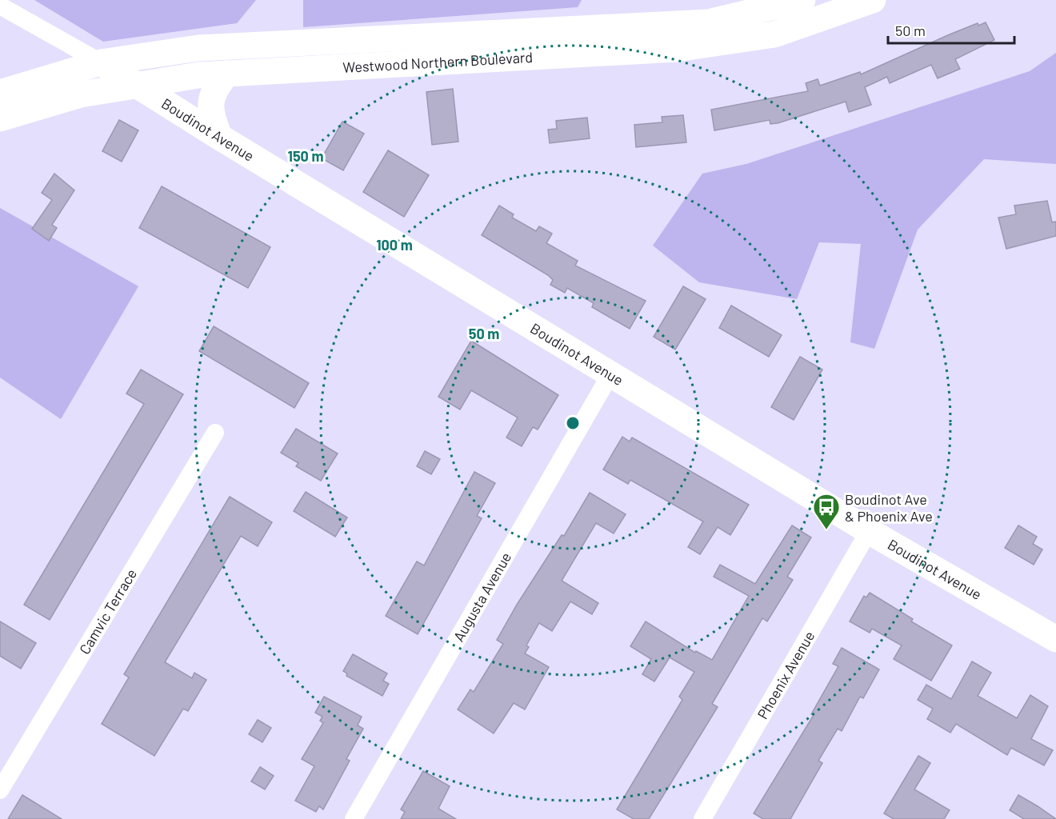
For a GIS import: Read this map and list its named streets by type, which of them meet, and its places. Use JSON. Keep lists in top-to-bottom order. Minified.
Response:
{"streets":{"main road":["Westwood Northern Boulevard","Boudinot Avenue"],"street":["Augusta Avenue","Camvic Terrace","Phoenix Avenue"]},"crossings":[["Westwood Northern Boulevard","Boudinot Avenue"],["Boudinot Avenue","Augusta Avenue"],["Boudinot Avenue","Phoenix Avenue"]],"places":{"bus stop":["Boudinot Ave & Phoenix Ave"]},"scale_bar":"50 m","rings":["150 m","100 m","50 m"]}
